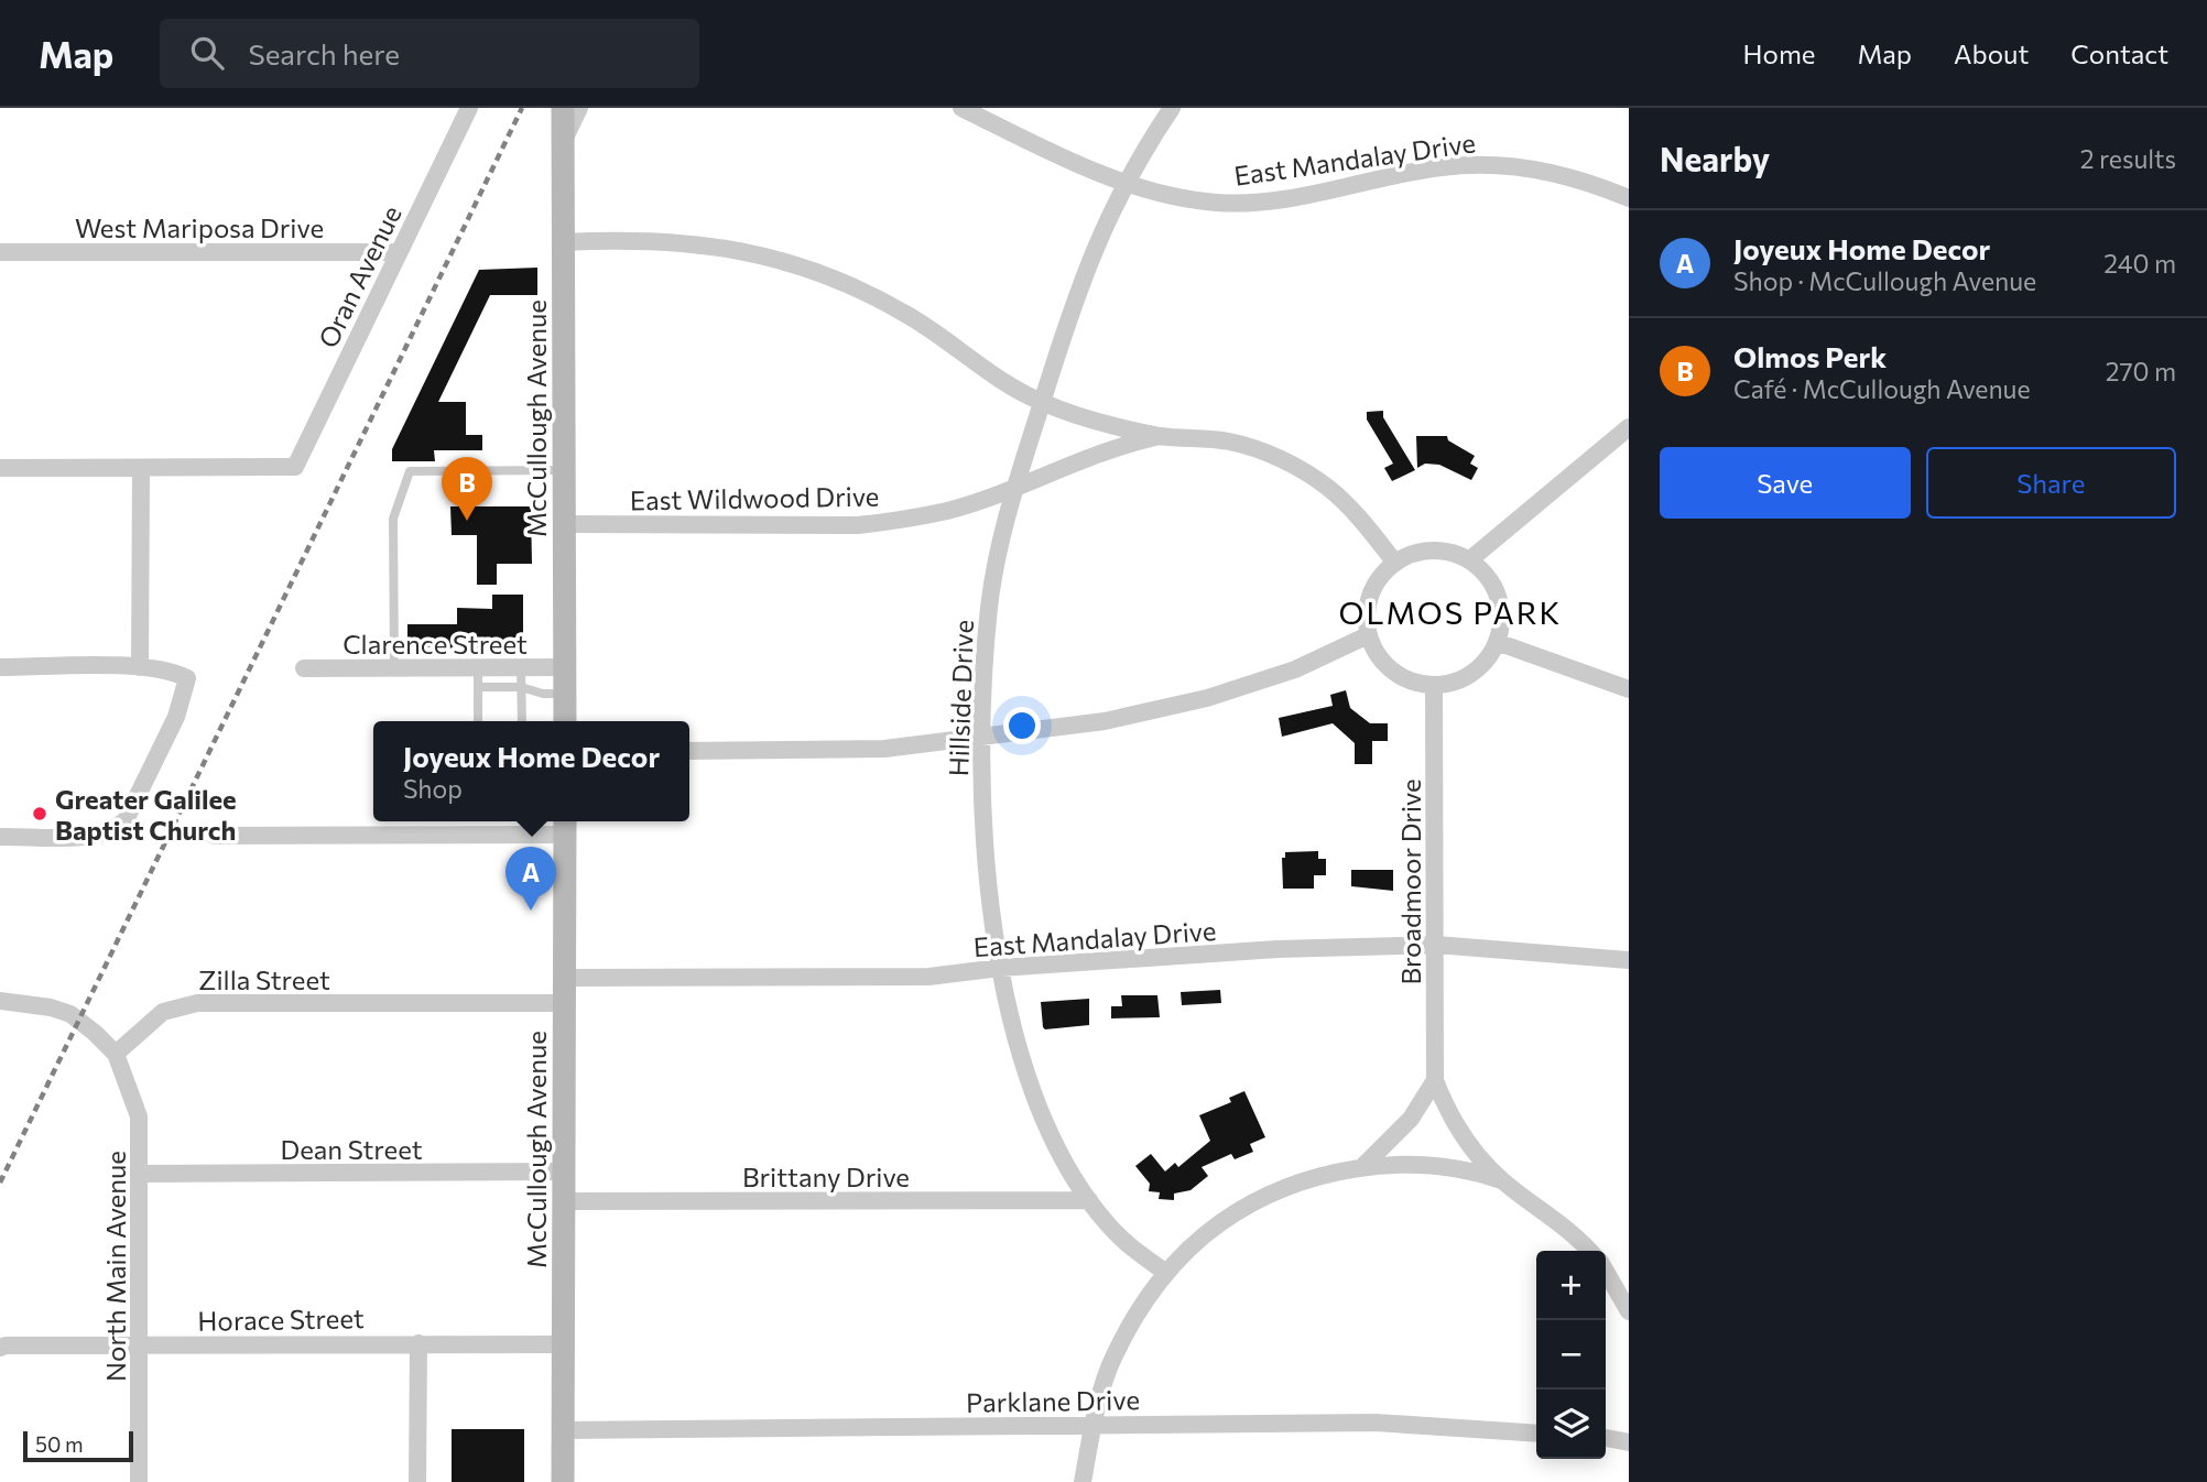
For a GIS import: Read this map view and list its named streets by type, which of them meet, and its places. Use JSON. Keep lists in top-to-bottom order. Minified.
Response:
{"streets":{"main road":["McCullough Avenue"],"street":["East Mandalay Drive","West Mariposa Drive","Oran Avenue","East Wildwood Drive","Clarence Street","Hillside Drive","Broadmoor Drive","Zilla Street","Dean Street","Brittany Drive","North Main Avenue","Horace Street","Parklane Drive"]},"crossings":[["East Mandalay Drive","McCullough Avenue"],["East Mandalay Drive","Hillside Drive"],["East Mandalay Drive","Broadmoor Drive"],["West Mariposa Drive","Oran Avenue"],["McCullough Avenue","East Wildwood Drive"],["McCullough Avenue","Clarence Street"],["McCullough Avenue","Zilla Street"],["McCullough Avenue","Dean Street"],["McCullough Avenue","Brittany Drive"],["McCullough Avenue","Horace Street"],["McCullough Avenue","Parklane Drive"],["East Wildwood Drive","Hillside Drive"],["East Wildwood Drive","Broadmoor Drive"],["Hillside Drive","Brittany Drive"],["Zilla Street","North Main Avenue"],["Dean Street","North Main Avenue"],["North Main Avenue","Horace Street"]],"districts":["OLMOS PARK"],"places":["Greater Galilee Baptist Church"],"scale_bar":"50 m","page":{"header":"Map","search":"Search here","nav":["Home","Map","About","Contact"],"heading":["Nearby","2 results"],"list":[{"mark":"A","name":"Joyeux Home Decor","note":"Shop · McCullough Avenue","value":"240 m"},{"mark":"B","name":"Olmos Perk","note":"Café · McCullough Avenue","value":"270 m"}],"buttons":["Save","Share"],"pins":["B","A"],"popup":["Joyeux Home Decor","Shop"],"map_buttons":["+","−"],"scale":"50 m"}}
